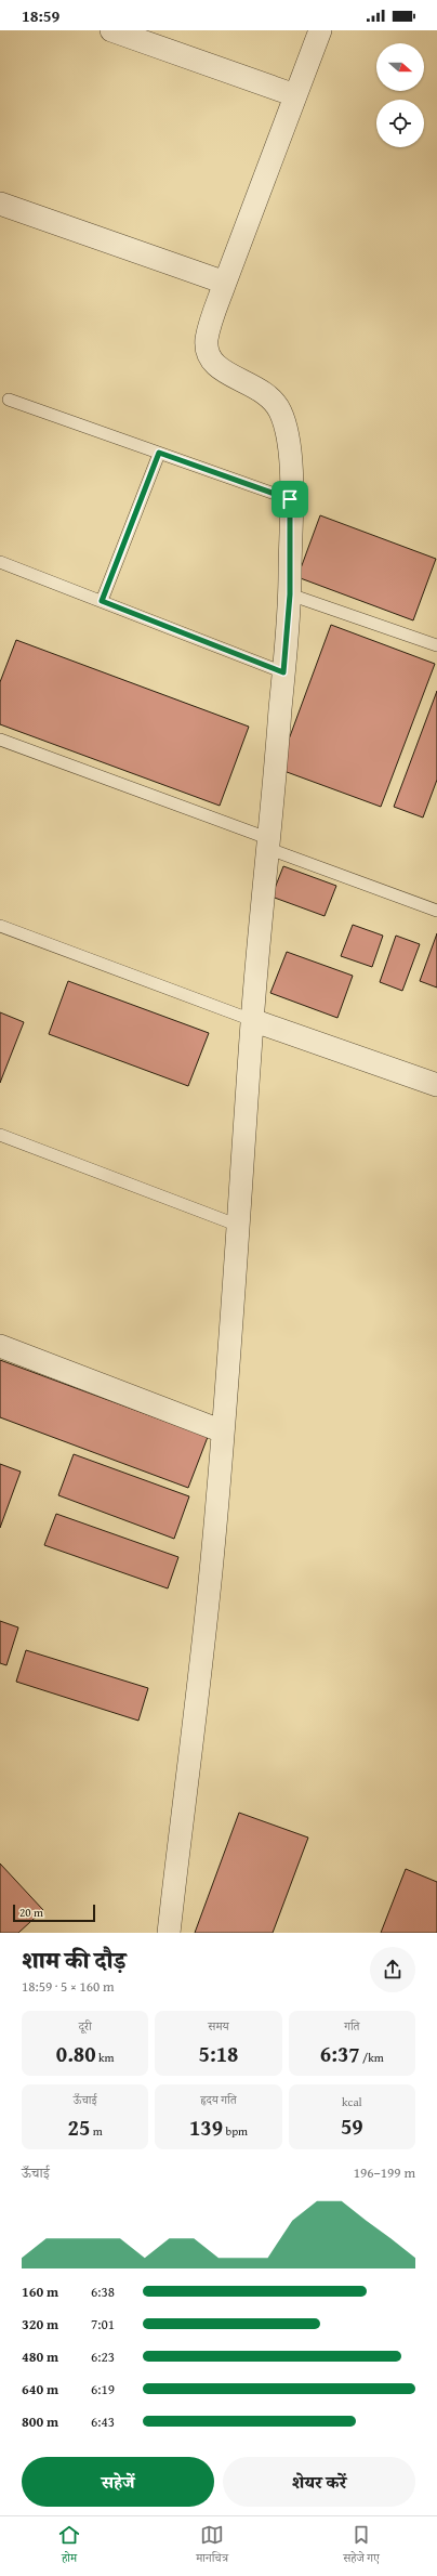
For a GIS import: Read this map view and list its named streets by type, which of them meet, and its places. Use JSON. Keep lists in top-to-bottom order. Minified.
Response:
{"scale_bar":"20 m","north":"right","page":{"status":"18:59","scale":"20 m","heading":["शाम की दौड़","18:59 · 5 × 160 m"],"stats":[["दूरी","0.80 km"],["समय","5:18"],["गति","6:37 /km"],["ऊँचाई","25 m"],["हृदय गति","139 bpm"],["kcal","59"]],"chart":["ऊँचाई","196–199 m"],"list":[{"name":"160 m","note":"6:38"},{"name":"320 m","note":"7:01"},{"name":"480 m","note":"6:23"},{"name":"640 m","note":"6:19"},{"name":"800 m","note":"6:43"}],"buttons":["सहेजें","शेयर करें"],"tabs":["होम","मानचित्र","सहेजे गए"]}}
